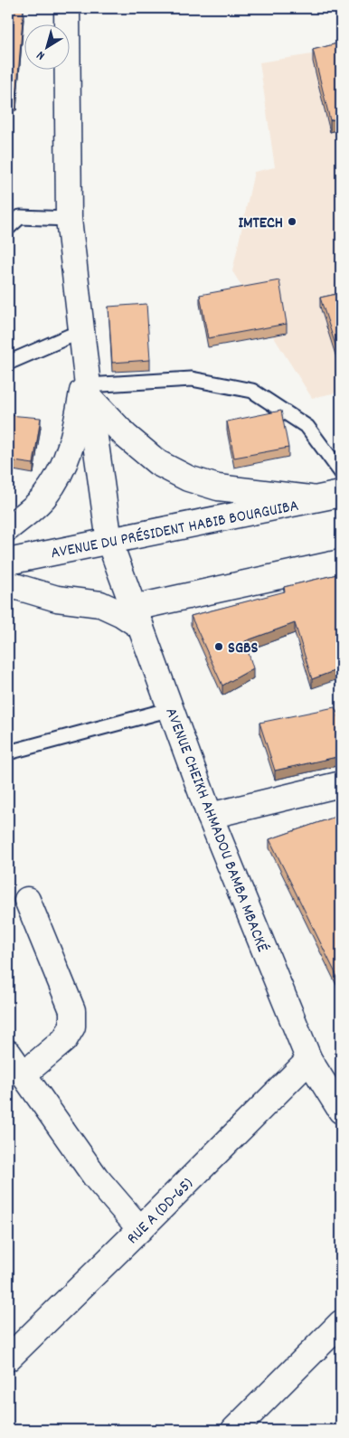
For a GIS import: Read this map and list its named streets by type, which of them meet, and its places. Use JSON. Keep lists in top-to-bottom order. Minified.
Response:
{"streets":{"street":["AVENUE DU PRÉSIDENT HABIB BOURGUIBA","AVENUE CHEIKH AHMADOU BAMBA MBACKÉ","RUE A (DD-65)"]},"crossings":[["AVENUE DU PRÉSIDENT HABIB BOURGUIBA","AVENUE CHEIKH AHMADOU BAMBA MBACKÉ"],["AVENUE CHEIKH AHMADOU BAMBA MBACKÉ","RUE A (DD-65)"]],"places":["IMTECH","SGBS"],"north":"bottom left"}
